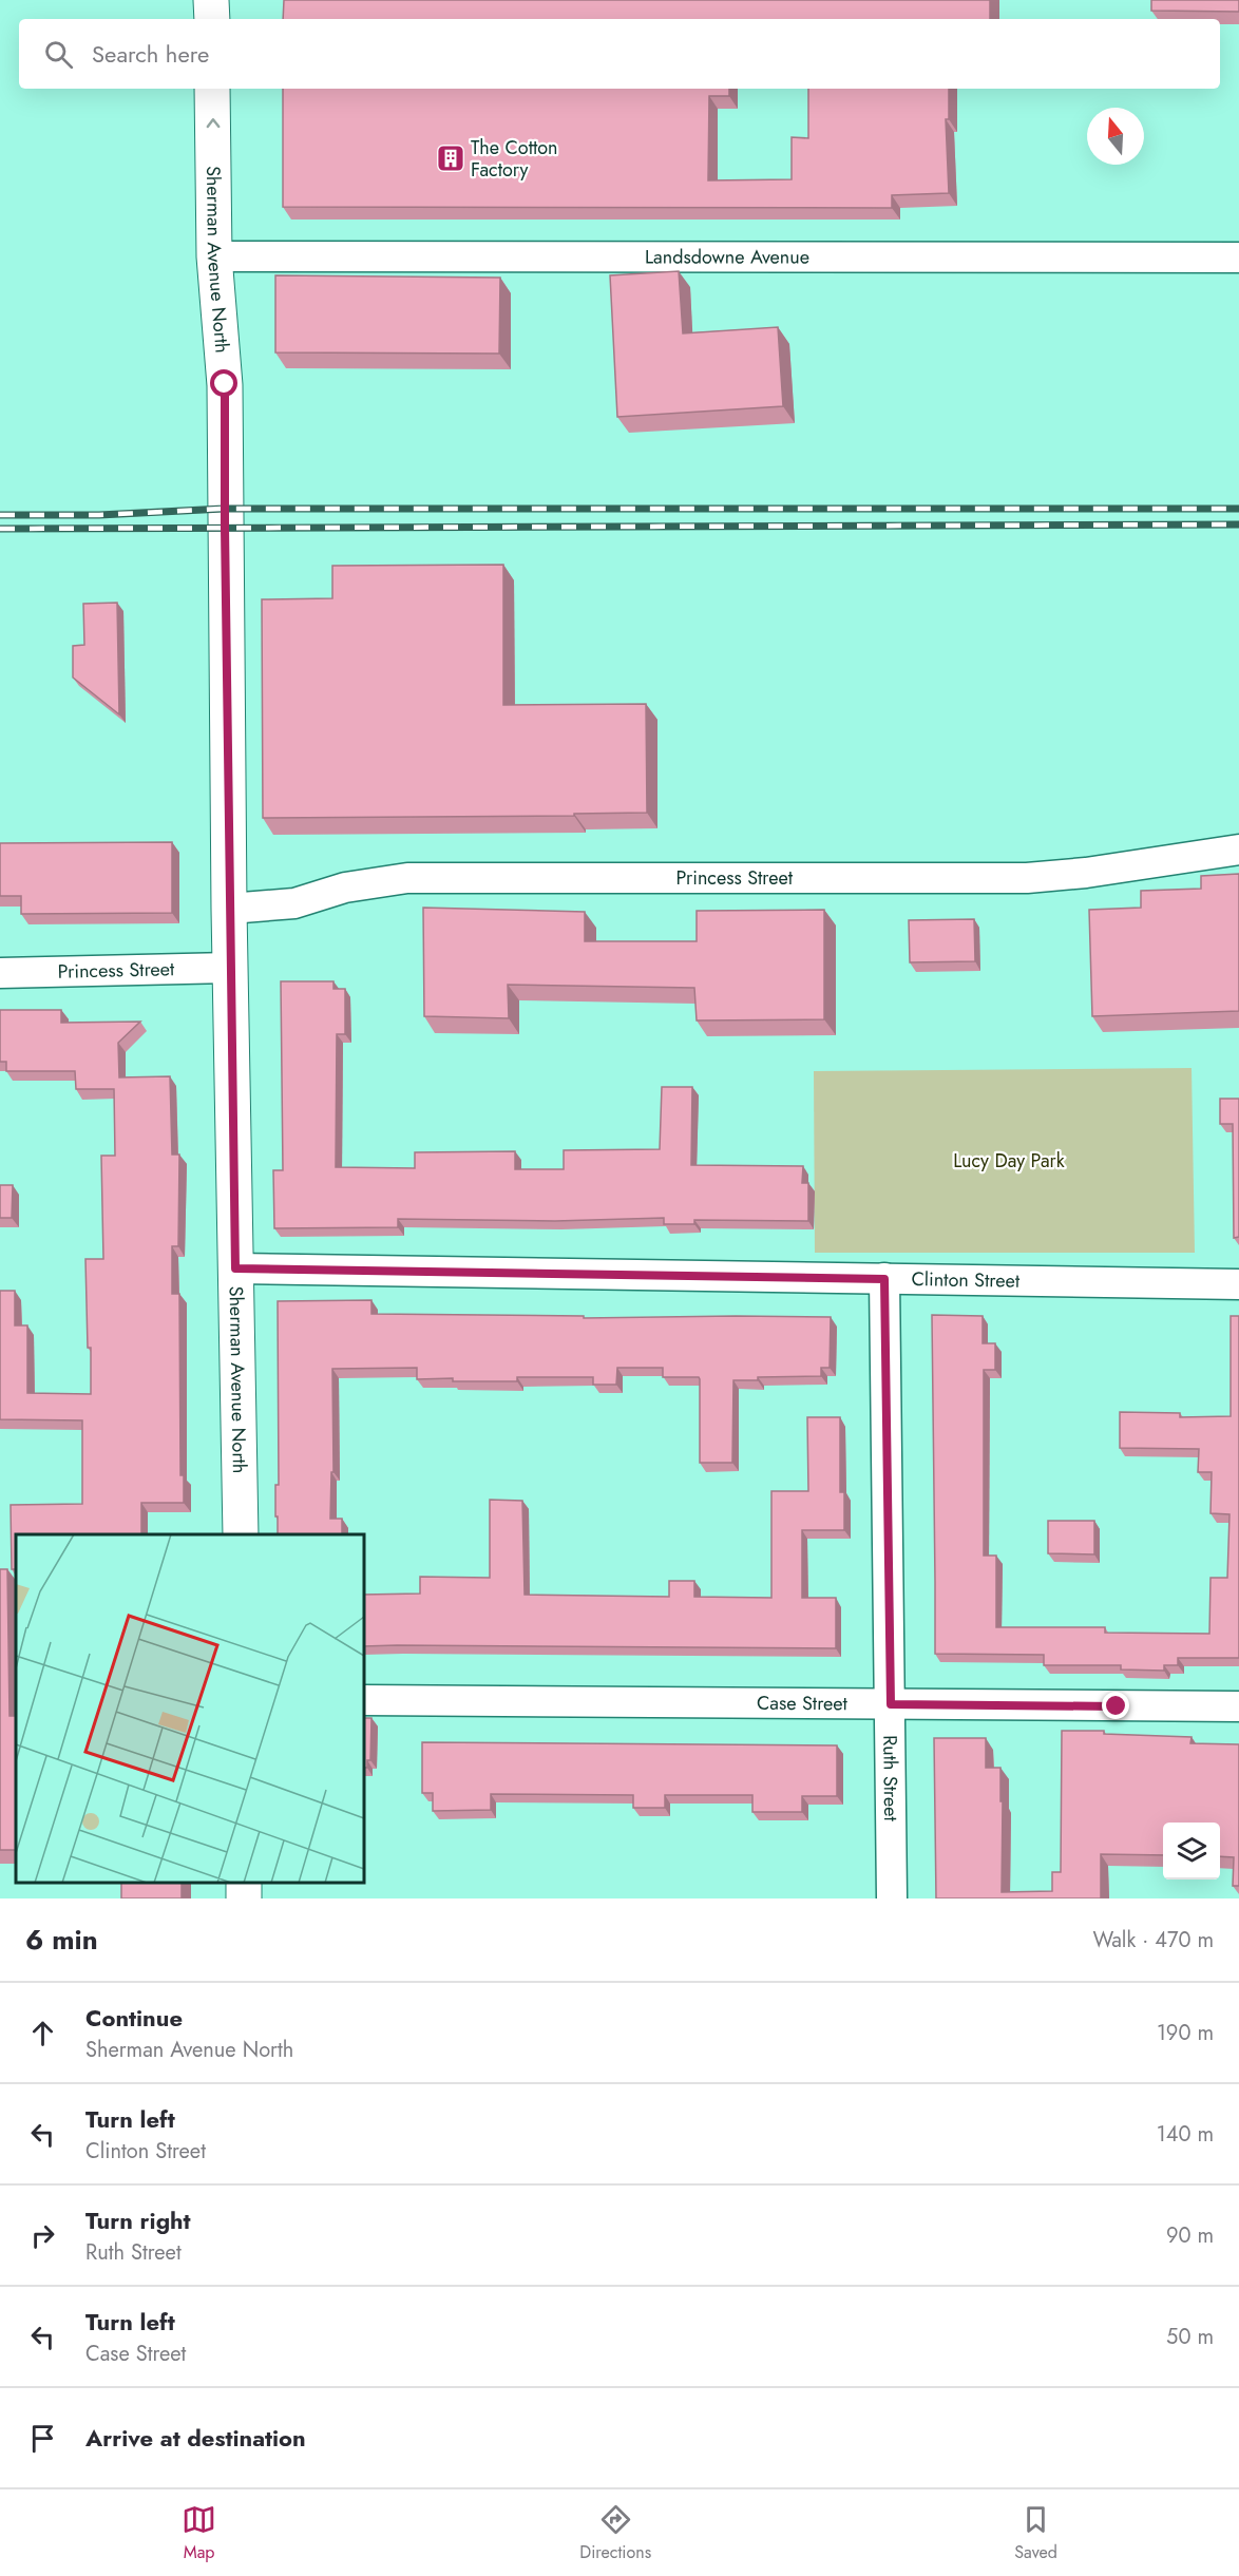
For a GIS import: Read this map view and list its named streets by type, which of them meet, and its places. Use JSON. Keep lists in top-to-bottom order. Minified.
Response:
{"streets":{"main road":["Sherman Avenue North"],"street":["Landsdowne Avenue","Princess Street","Clinton Street","Case Street","Ruth Street"]},"crossings":[["Landsdowne Avenue","Sherman Avenue North"],["Sherman Avenue North","Princess Street"],["Sherman Avenue North","Clinton Street"],["Clinton Street","Ruth Street"],["Case Street","Ruth Street"]],"parks":["Lucy Day Park"],"places":{"building":["The Cotton Factory"]},"north":"top","page":{"search":"Search here","heading":["6 min","Walk · 470 m"],"list":[["Continue","Sherman Avenue North","190 m"],["Turn left","Clinton Street","140 m"],["Turn right","Ruth Street","90 m"],["Turn left","Case Street","50 m"],"Arrive at destination"],"nav":["Map","Directions","Saved"]}}
